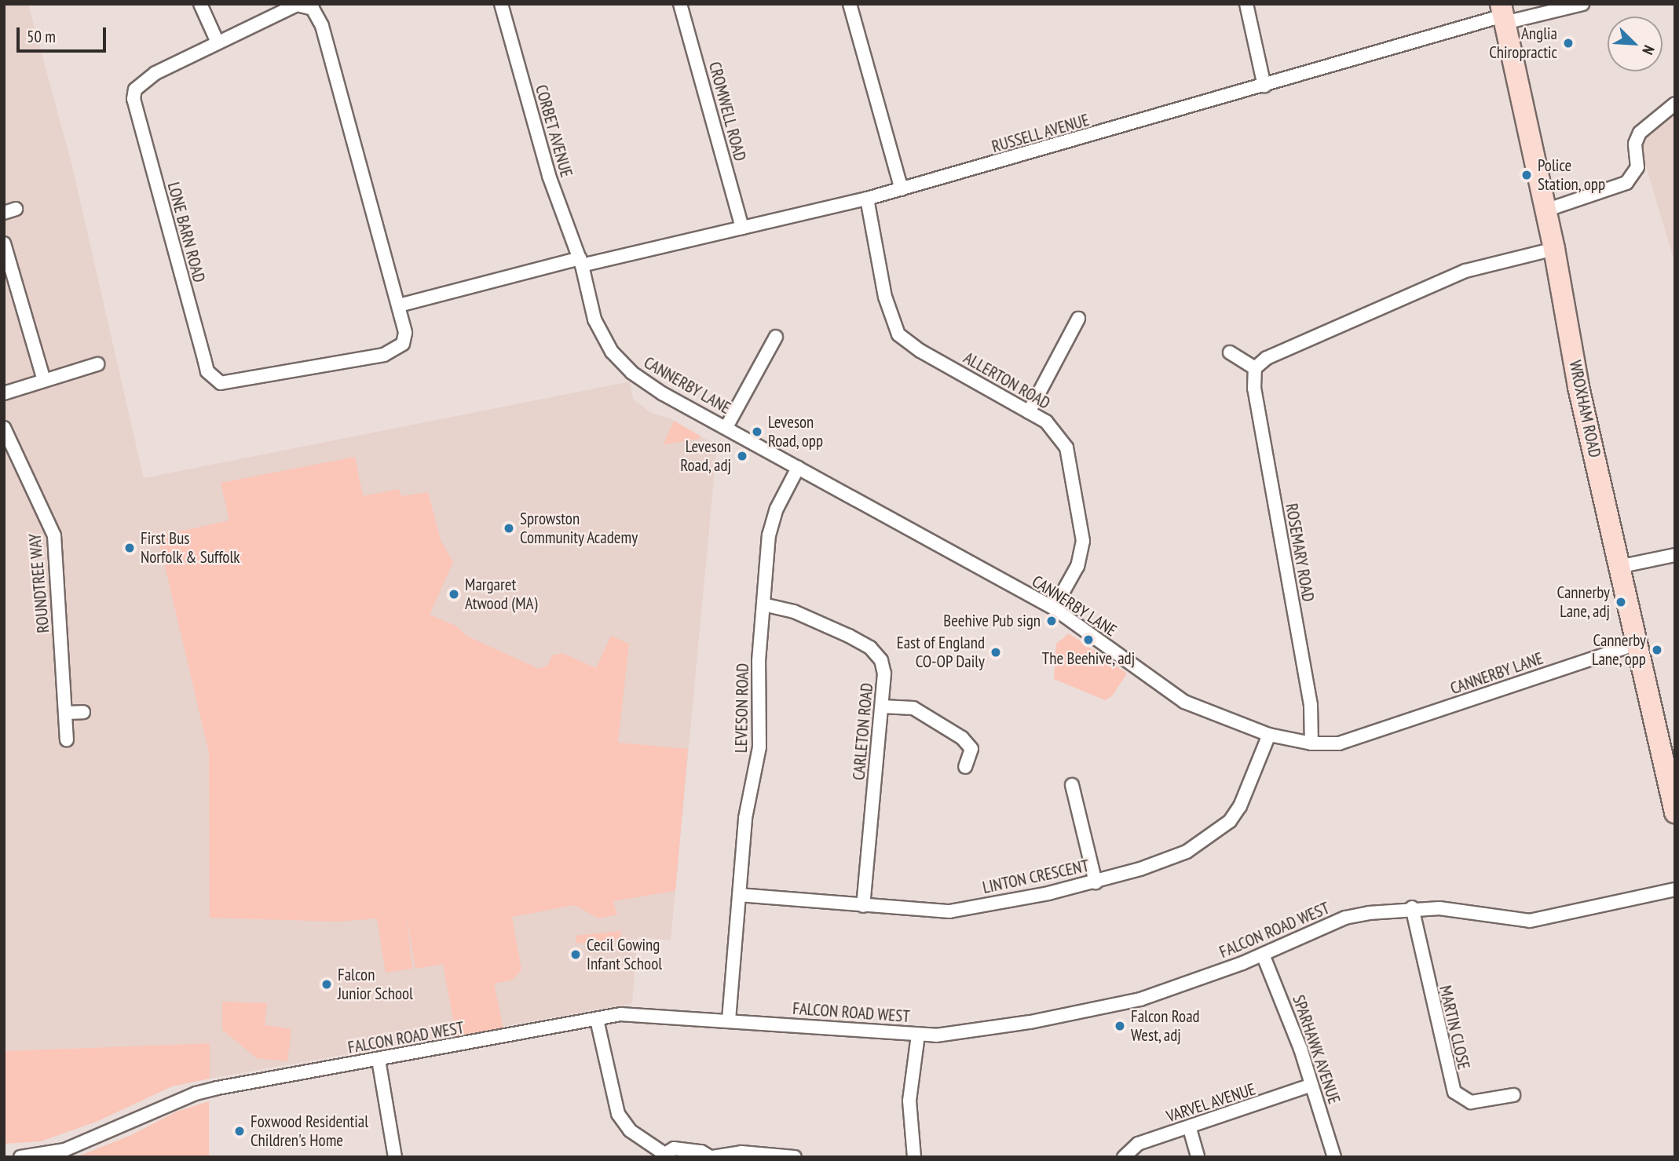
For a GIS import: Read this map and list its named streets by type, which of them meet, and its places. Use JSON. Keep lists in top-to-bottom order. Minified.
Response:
{"streets":{"main road":["WROXHAM ROAD"],"street":["CROMWELL ROAD","CORBET AVENUE","RUSSELL AVENUE","LONE BARN ROAD","ALLERTON ROAD","CANNERBY LANE","ROSEMARY ROAD","ROUNDTREE WAY","LEVESON ROAD","CARLETON ROAD","LINTON CRESCENT","FALCON ROAD WEST","MARTIN CLOSE","SPARHAWK AVENUE","VARVEL AVENUE"]},"crossings":[["CROMWELL ROAD","RUSSELL AVENUE"],["CORBET AVENUE","RUSSELL AVENUE"],["CORBET AVENUE","CANNERBY LANE"],["RUSSELL AVENUE","ALLERTON ROAD"],["RUSSELL AVENUE","CANNERBY LANE"],["RUSSELL AVENUE","WROXHAM ROAD"],["ALLERTON ROAD","CANNERBY LANE"],["CANNERBY LANE","WROXHAM ROAD"],["CANNERBY LANE","ROSEMARY ROAD"],["CANNERBY LANE","LEVESON ROAD"],["CANNERBY LANE","LINTON CRESCENT"],["LEVESON ROAD","CARLETON ROAD"],["LEVESON ROAD","LINTON CRESCENT"],["LEVESON ROAD","FALCON ROAD WEST"],["CARLETON ROAD","LINTON CRESCENT"],["FALCON ROAD WEST","MARTIN CLOSE"],["FALCON ROAD WEST","SPARHAWK AVENUE"],["SPARHAWK AVENUE","VARVEL AVENUE"]],"places":["Anglia Chiropractic","Police Station, opp","Leveson Road, opp","Leveson Road, adj","Sprowston Community Academy","First Bus Norfolk & Suffolk","Margaret Atwood (MA)","Cannerby Lane, adj","Beehive Pub sign","The Beehive, adj","Cannerby Lane, opp","East of England CO-OP Daily","Cecil Gowing Infant School","Falcon Junior School","Falcon Road West, adj","Foxwood Residential Children's Home"],"scale_bar":"50 m","north":"bottom right"}
